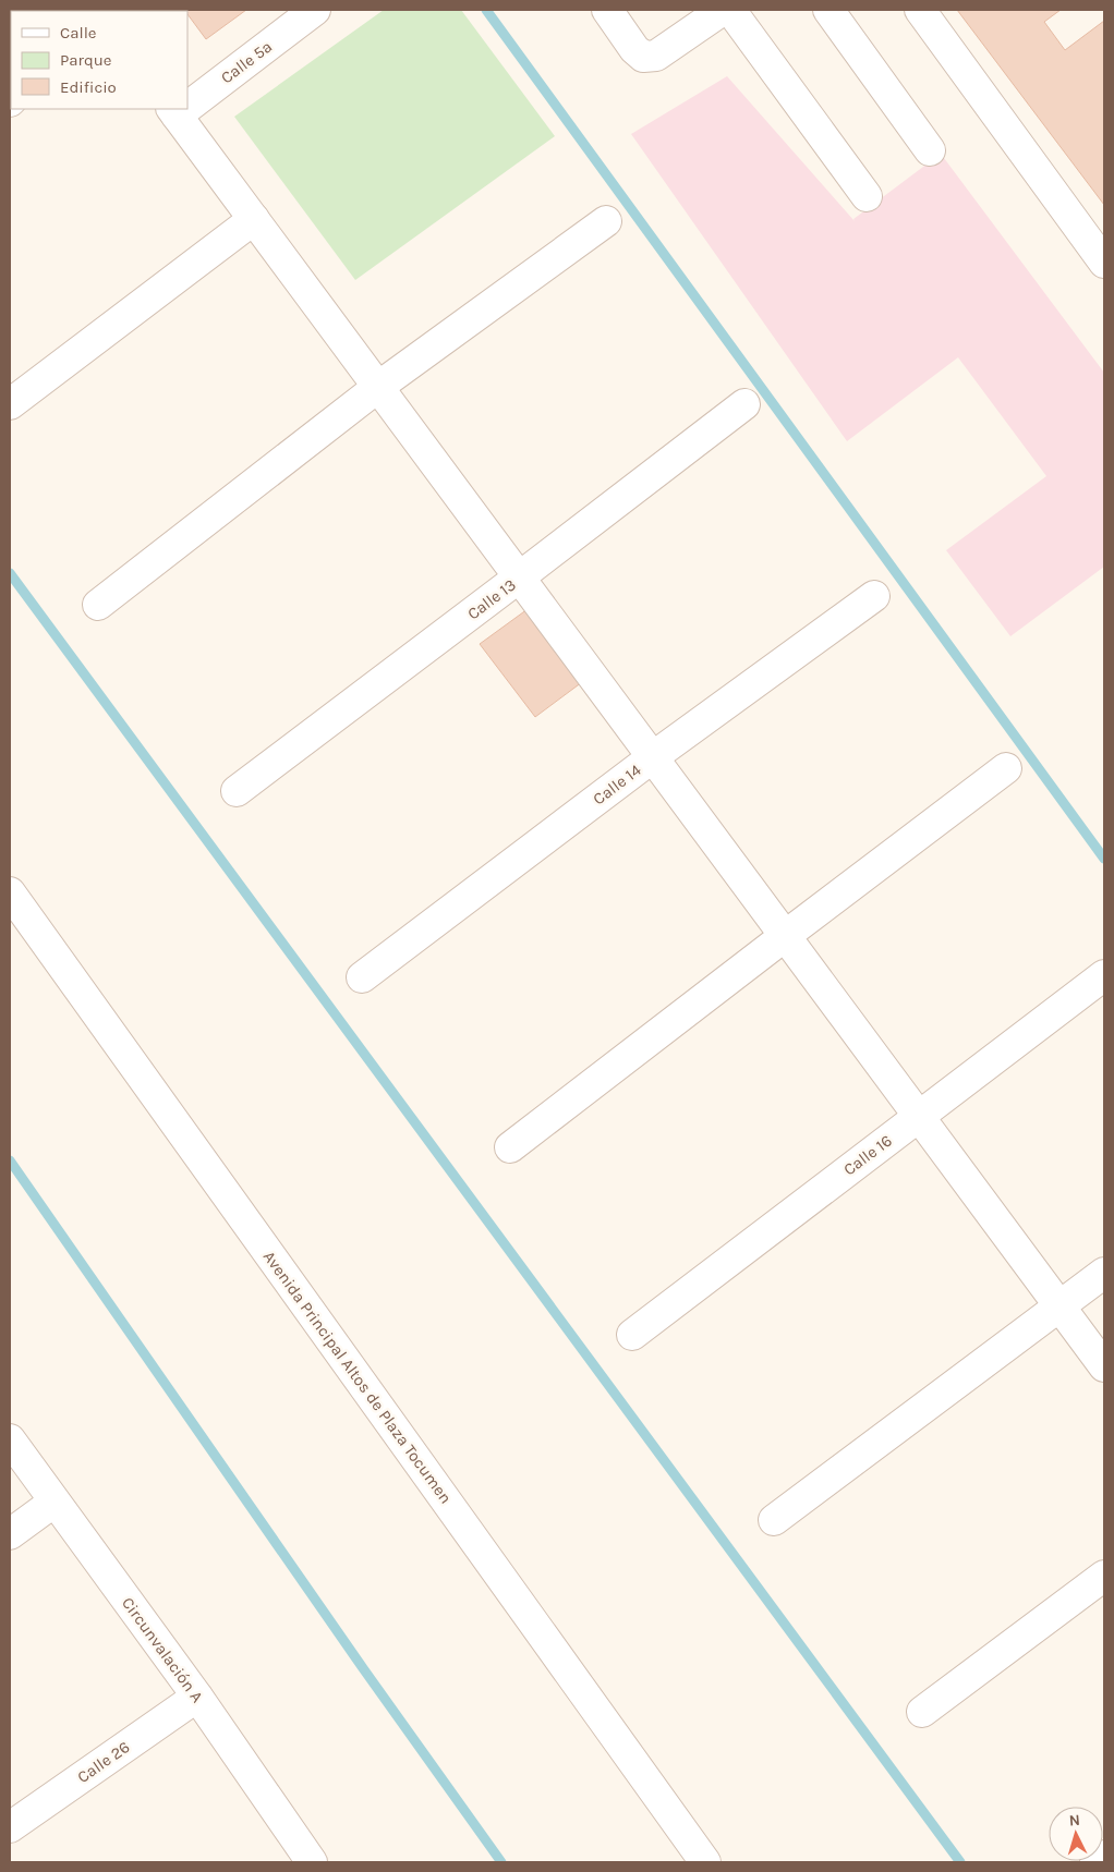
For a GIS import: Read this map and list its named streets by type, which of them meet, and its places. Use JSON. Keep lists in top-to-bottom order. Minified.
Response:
{"streets":{"street":["Calle 5a","Calle 13","Calle 14","Calle 16","Avenida Principal Altos de Plaza Tocumen","Circunvalación A","Calle 26"]},"crossings":[["Circunvalación A","Calle 26"]],"legend":["Calle","Parque","Edificio"],"north":"top"}
